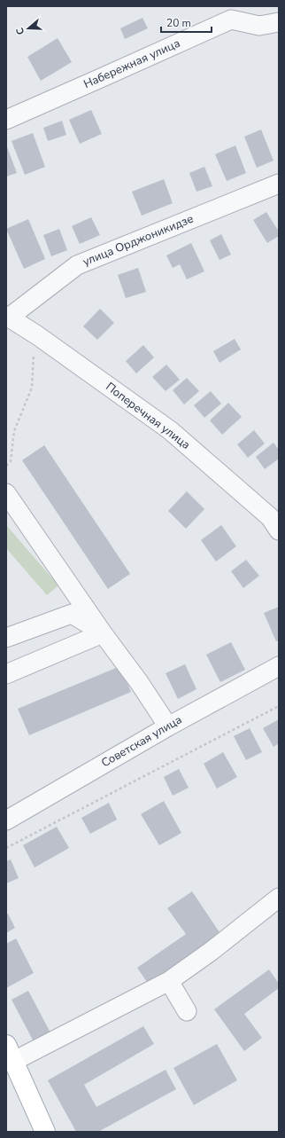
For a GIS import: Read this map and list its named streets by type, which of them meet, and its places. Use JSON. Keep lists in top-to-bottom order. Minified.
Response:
{"streets":{"street":["Набережная улица","улица Орджоникидзе","Поперечная улица","Советская улица"]},"crossings":[["улица Орджоникидзе","Поперечная улица"]],"scale_bar":"20 m","north":"left"}
